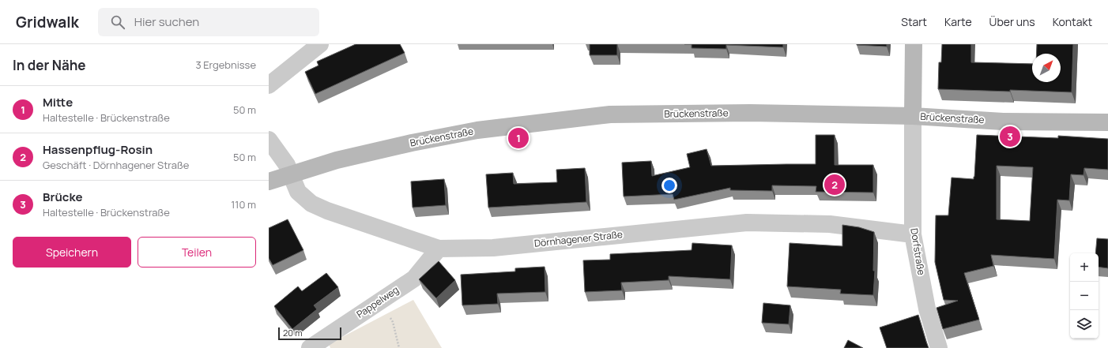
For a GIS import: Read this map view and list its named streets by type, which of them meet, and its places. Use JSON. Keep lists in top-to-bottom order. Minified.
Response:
{"streets":{"street":["Brückenstraße","Dörnhagener Straße","Dorfstraße","Pappelweg"]},"crossings":[["Brückenstraße","Dörnhagener Straße"],["Brückenstraße","Dorfstraße"],["Dörnhagener Straße","Dorfstraße"],["Dörnhagener Straße","Pappelweg"]],"scale_bar":"20 m","north":"top right","page":{"header":"Gridwalk","search":"Hier suchen","nav":["Start","Karte","Über uns","Kontakt"],"heading":["In der Nähe","3 Ergebnisse"],"list":[{"mark":"1","name":"Mitte","note":"Haltestelle · Brückenstraße","value":"50 m"},{"mark":"2","name":"Hassenpflug-Rosin","note":"Geschäft · Dörnhagener Straße","value":"50 m"},{"mark":"3","name":"Brücke","note":"Haltestelle · Brückenstraße","value":"110 m"}],"pins":["3","1","2"],"buttons":["Speichern","Teilen"],"map_buttons":["+","−"],"scale":"20 m"}}
